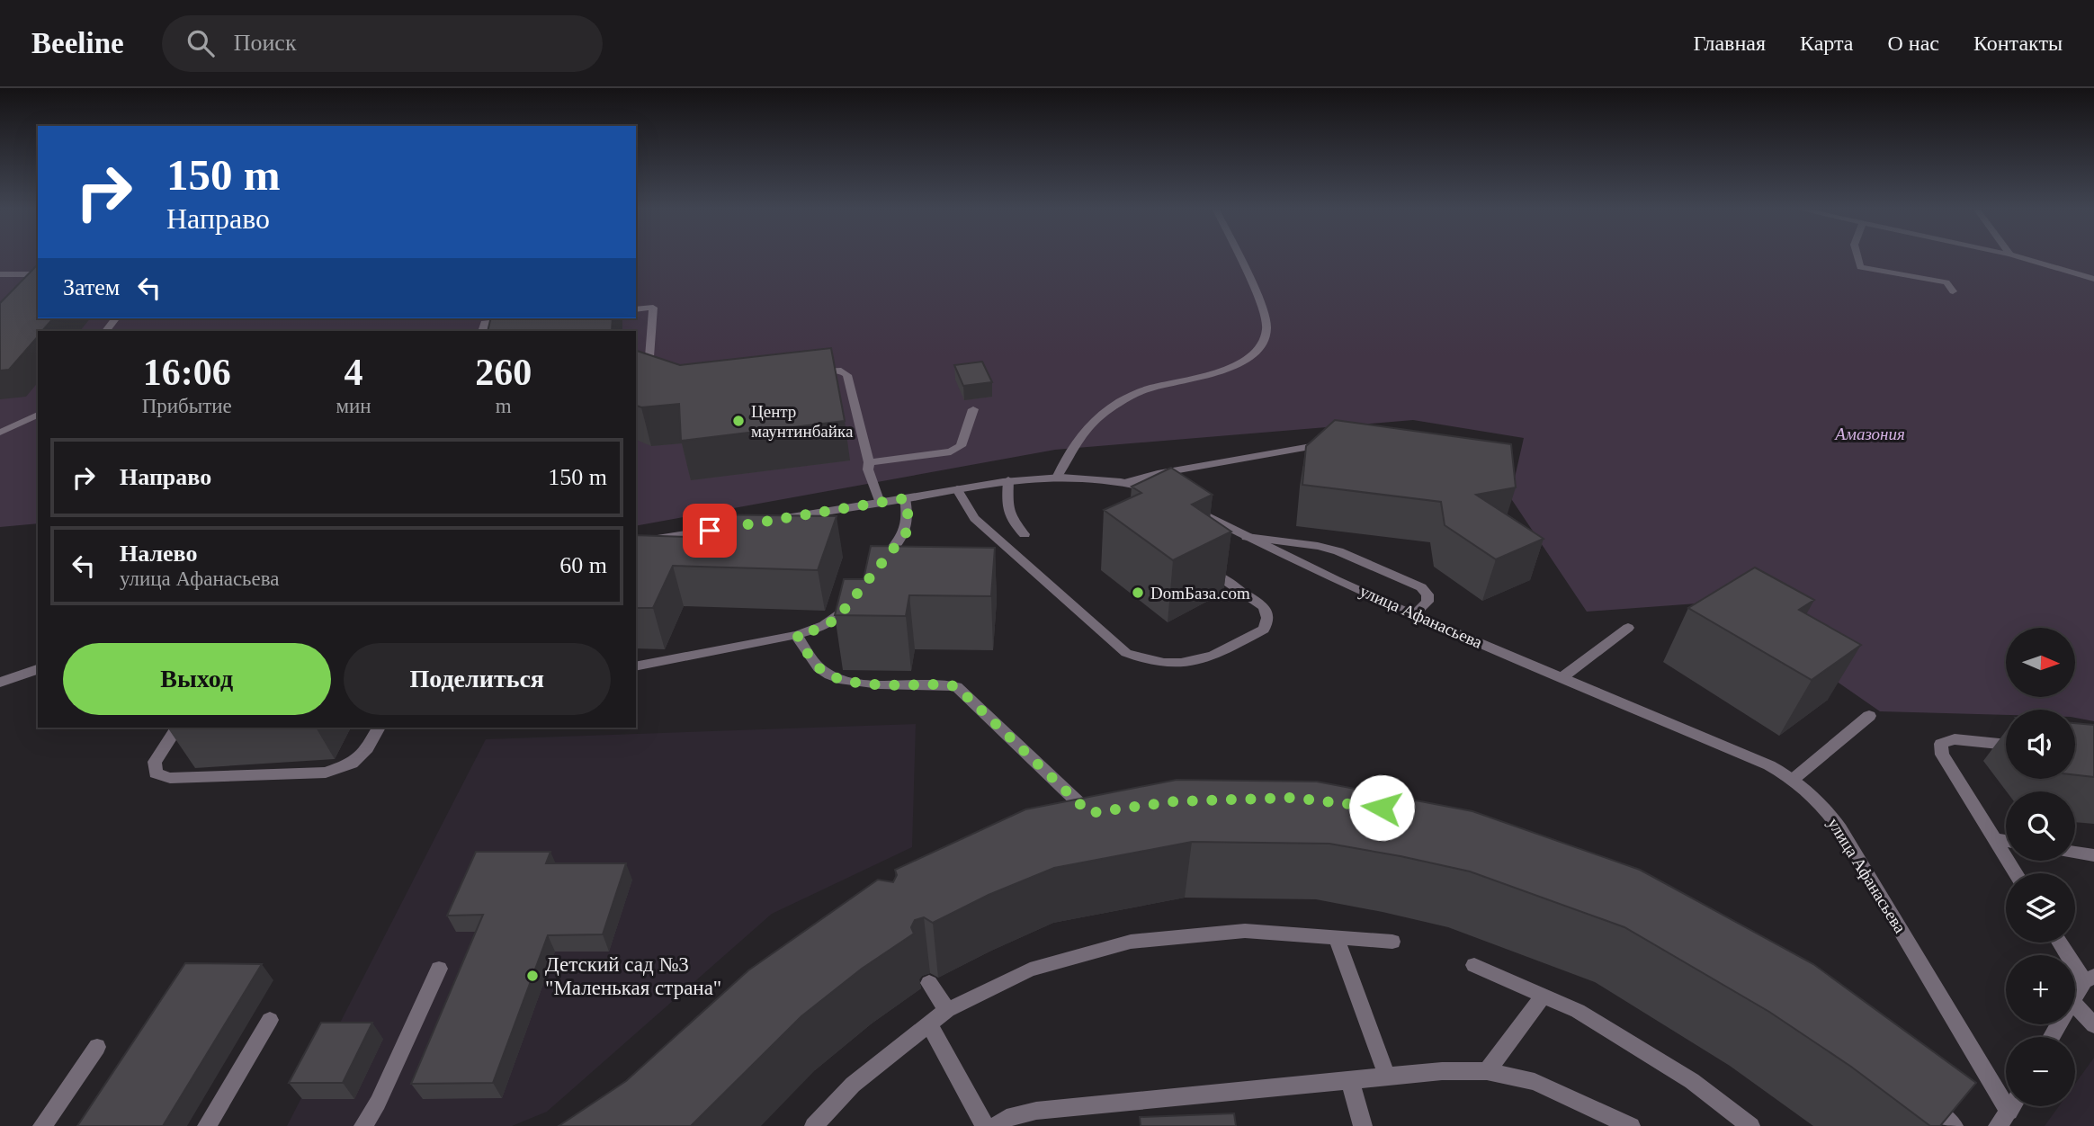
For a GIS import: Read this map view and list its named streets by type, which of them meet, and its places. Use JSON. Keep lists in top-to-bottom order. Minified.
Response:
{"streets":{"street":["улица Афанасьева"]},"parks":["Амазония"],"places":["Центр маунтинбайка","DomБаза.com","Детский сад №3 \"Маленькая страна\""],"north":"right","page":{"header":"Beeline","search":"Поиск","nav":["Главная","Карта","О нас","Контакты"],"turn":["150 m","Направо"],"then":"Затем","eta":["16:06","Прибытие","4","мин","260","m"],"list":[{"name":"Направо","value":"150 m"},{"name":"Налево","note":"улица Афанасьева","value":"60 m"}],"map_buttons":["+","−"],"buttons":["Выход","Поделиться"]}}
